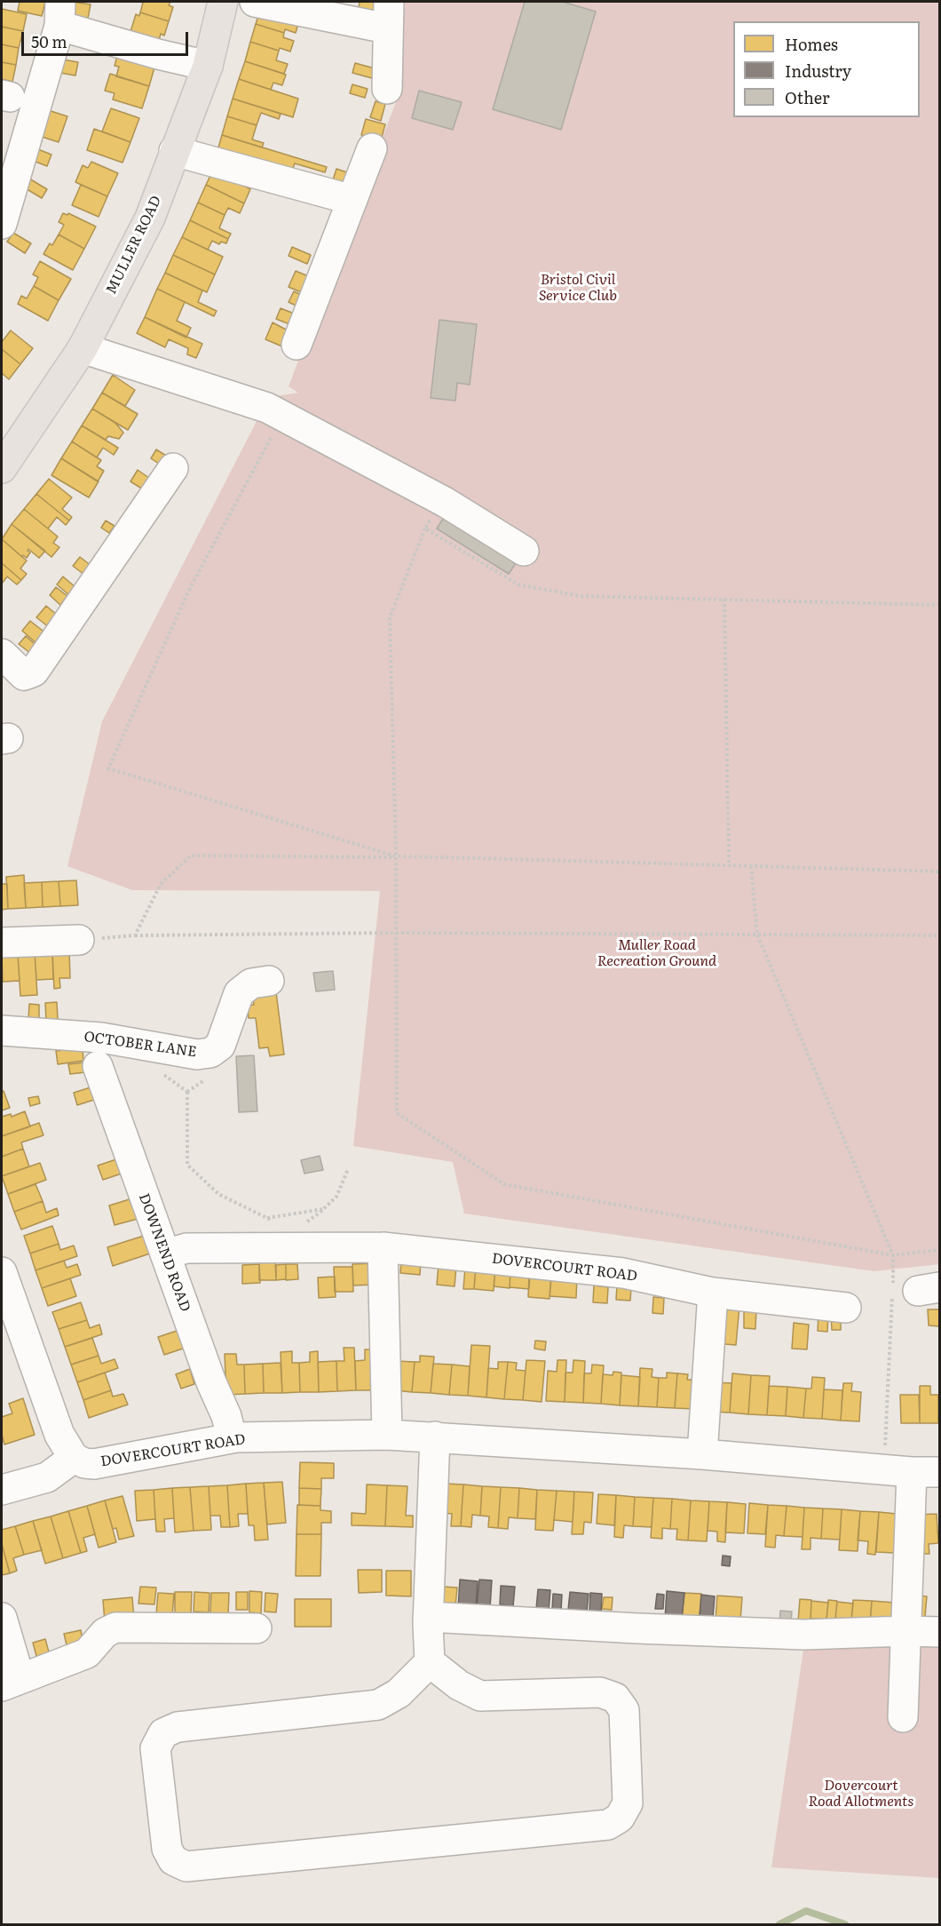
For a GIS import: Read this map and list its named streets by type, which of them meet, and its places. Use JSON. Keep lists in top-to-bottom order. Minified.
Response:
{"streets":{"main road":["MULLER ROAD"],"street":["OCTOBER LANE","DOWNEND ROAD","DOVERCOURT ROAD"]},"crossings":[["DOWNEND ROAD","DOVERCOURT ROAD"]],"parks":["Bristol Civil Service Club","Muller Road Recreation Ground","Dovercourt Road Allotments"],"legend":["Homes","Industry","Other"],"scale_bar":"50 m"}
